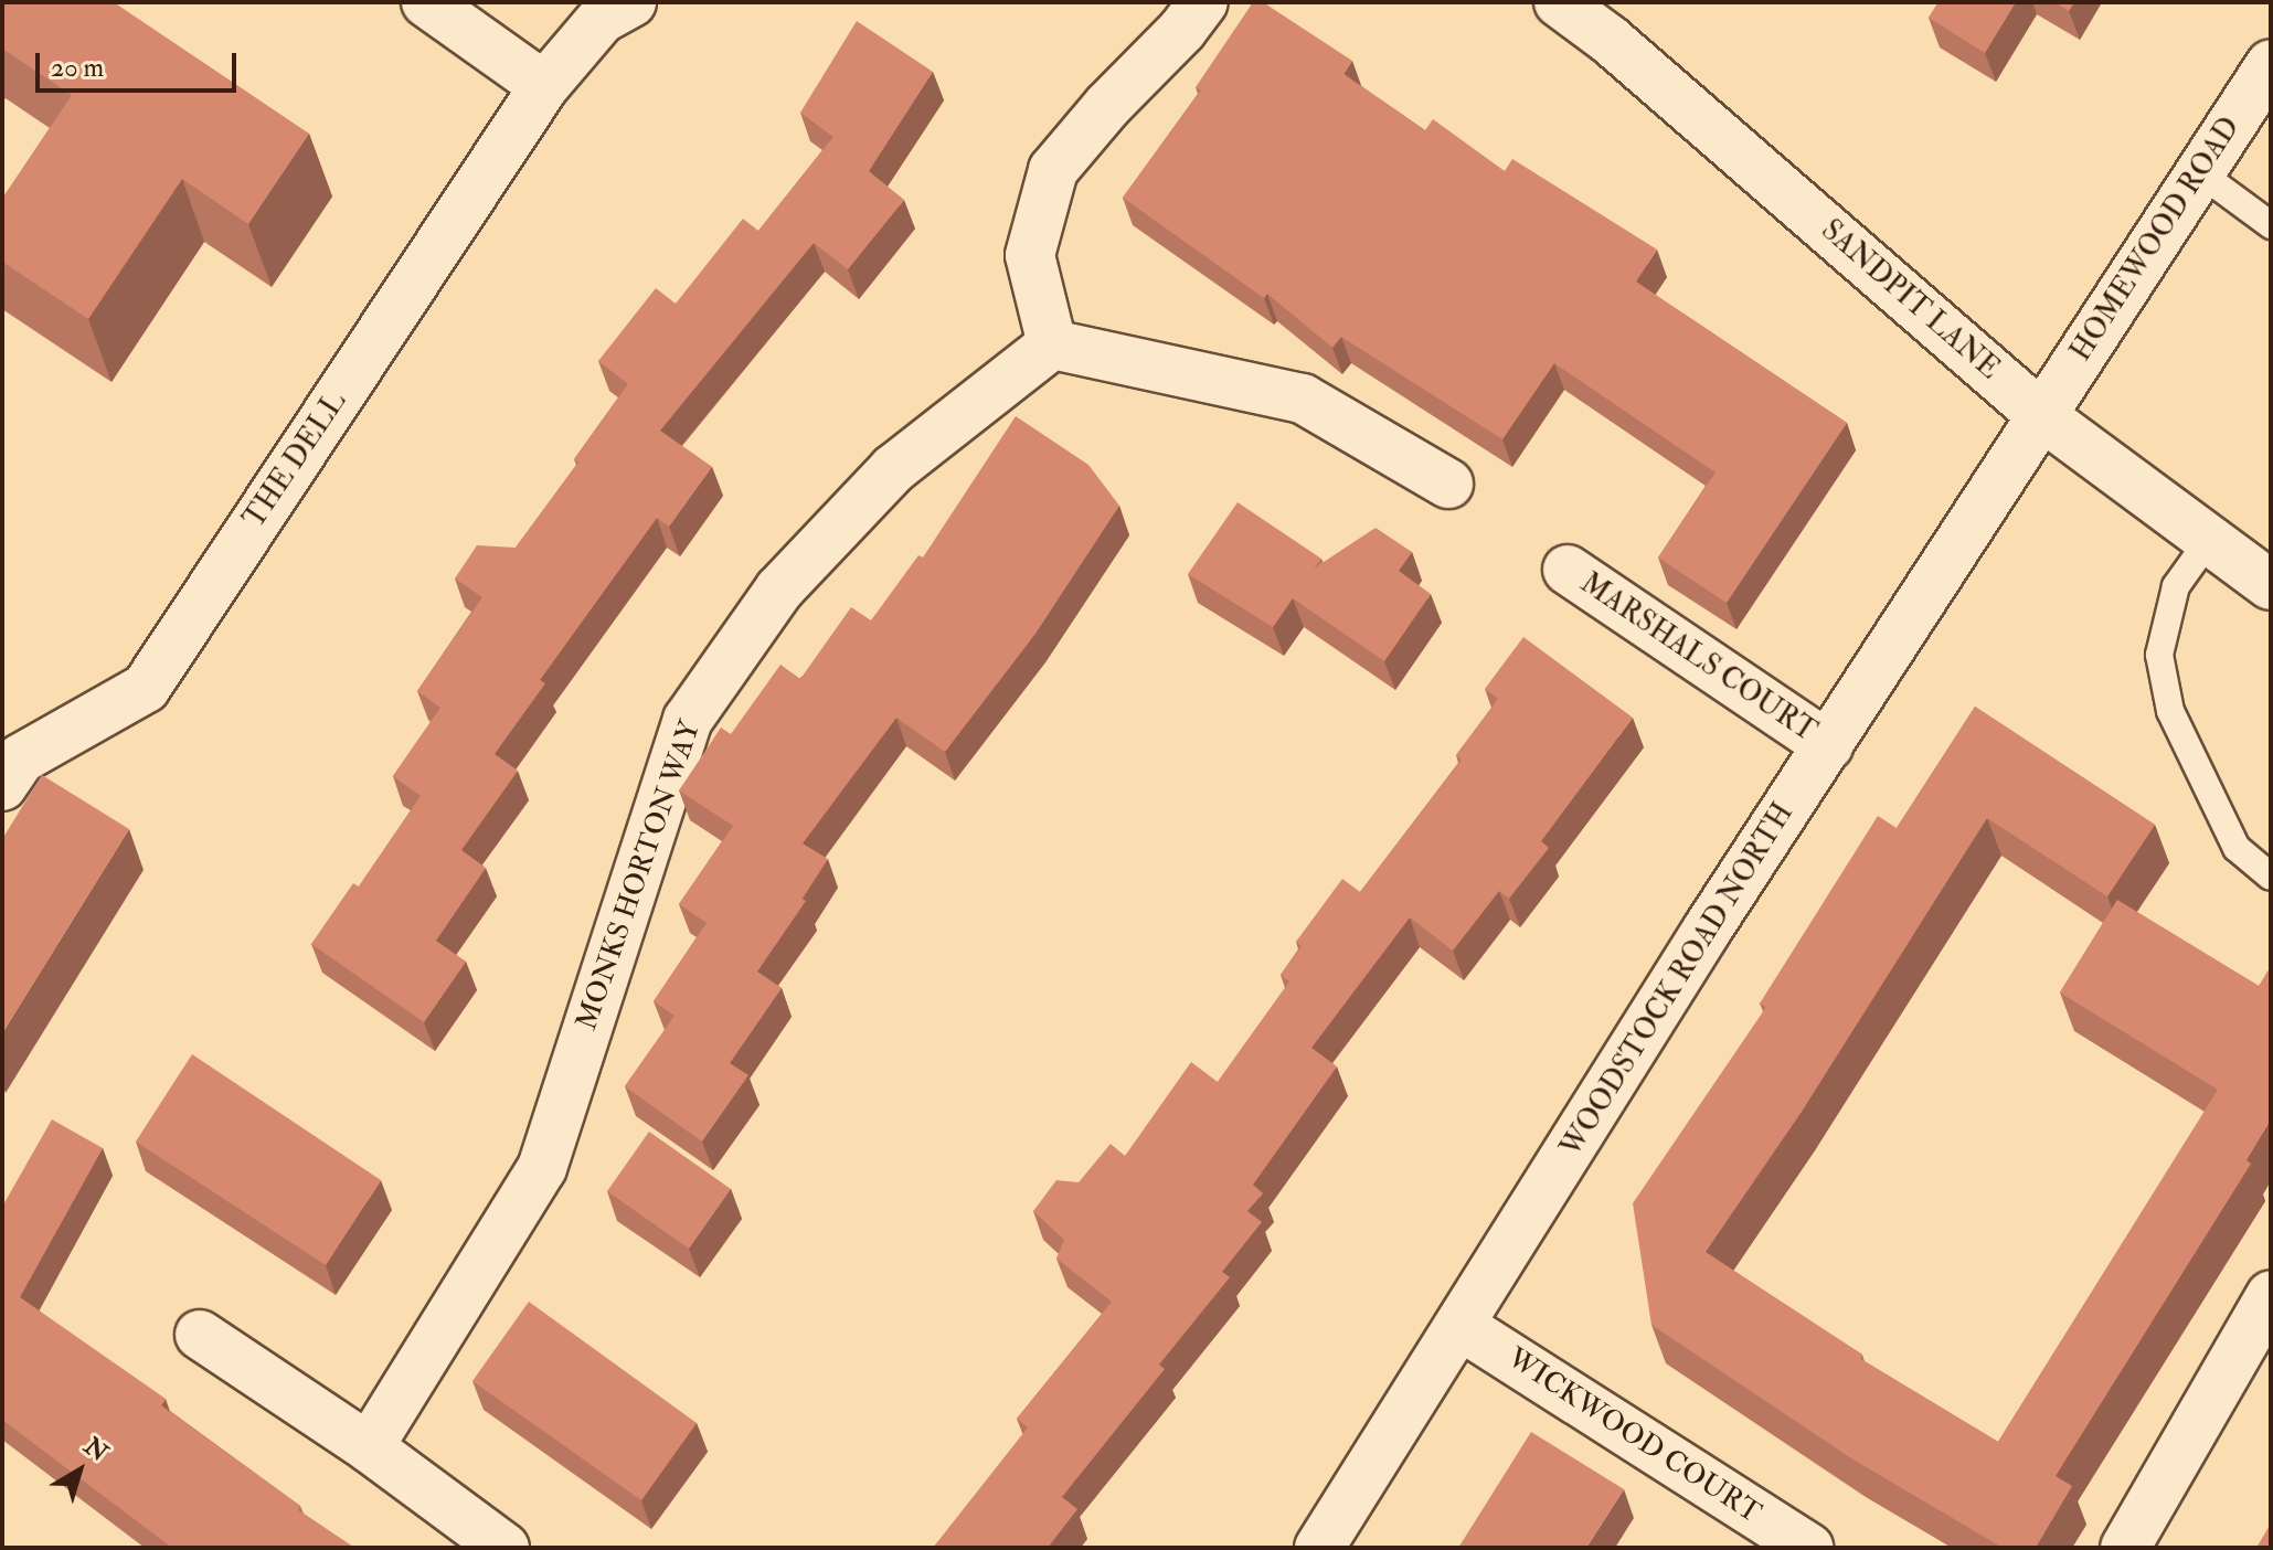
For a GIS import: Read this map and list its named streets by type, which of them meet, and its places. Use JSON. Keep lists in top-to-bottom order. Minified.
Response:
{"streets":{"street":["HOMEWOOD ROAD","SANDPIT LANE","THE DELL","MARSHALS COURT","MONKS HORTON WAY","WOODSTOCK ROAD NORTH","WICKWOOD COURT"]},"crossings":[["HOMEWOOD ROAD","SANDPIT LANE"],["HOMEWOOD ROAD","WOODSTOCK ROAD NORTH"],["SANDPIT LANE","WOODSTOCK ROAD NORTH"],["MARSHALS COURT","WOODSTOCK ROAD NORTH"],["WOODSTOCK ROAD NORTH","WICKWOOD COURT"]],"scale_bar":"20 m","north":"top right"}
